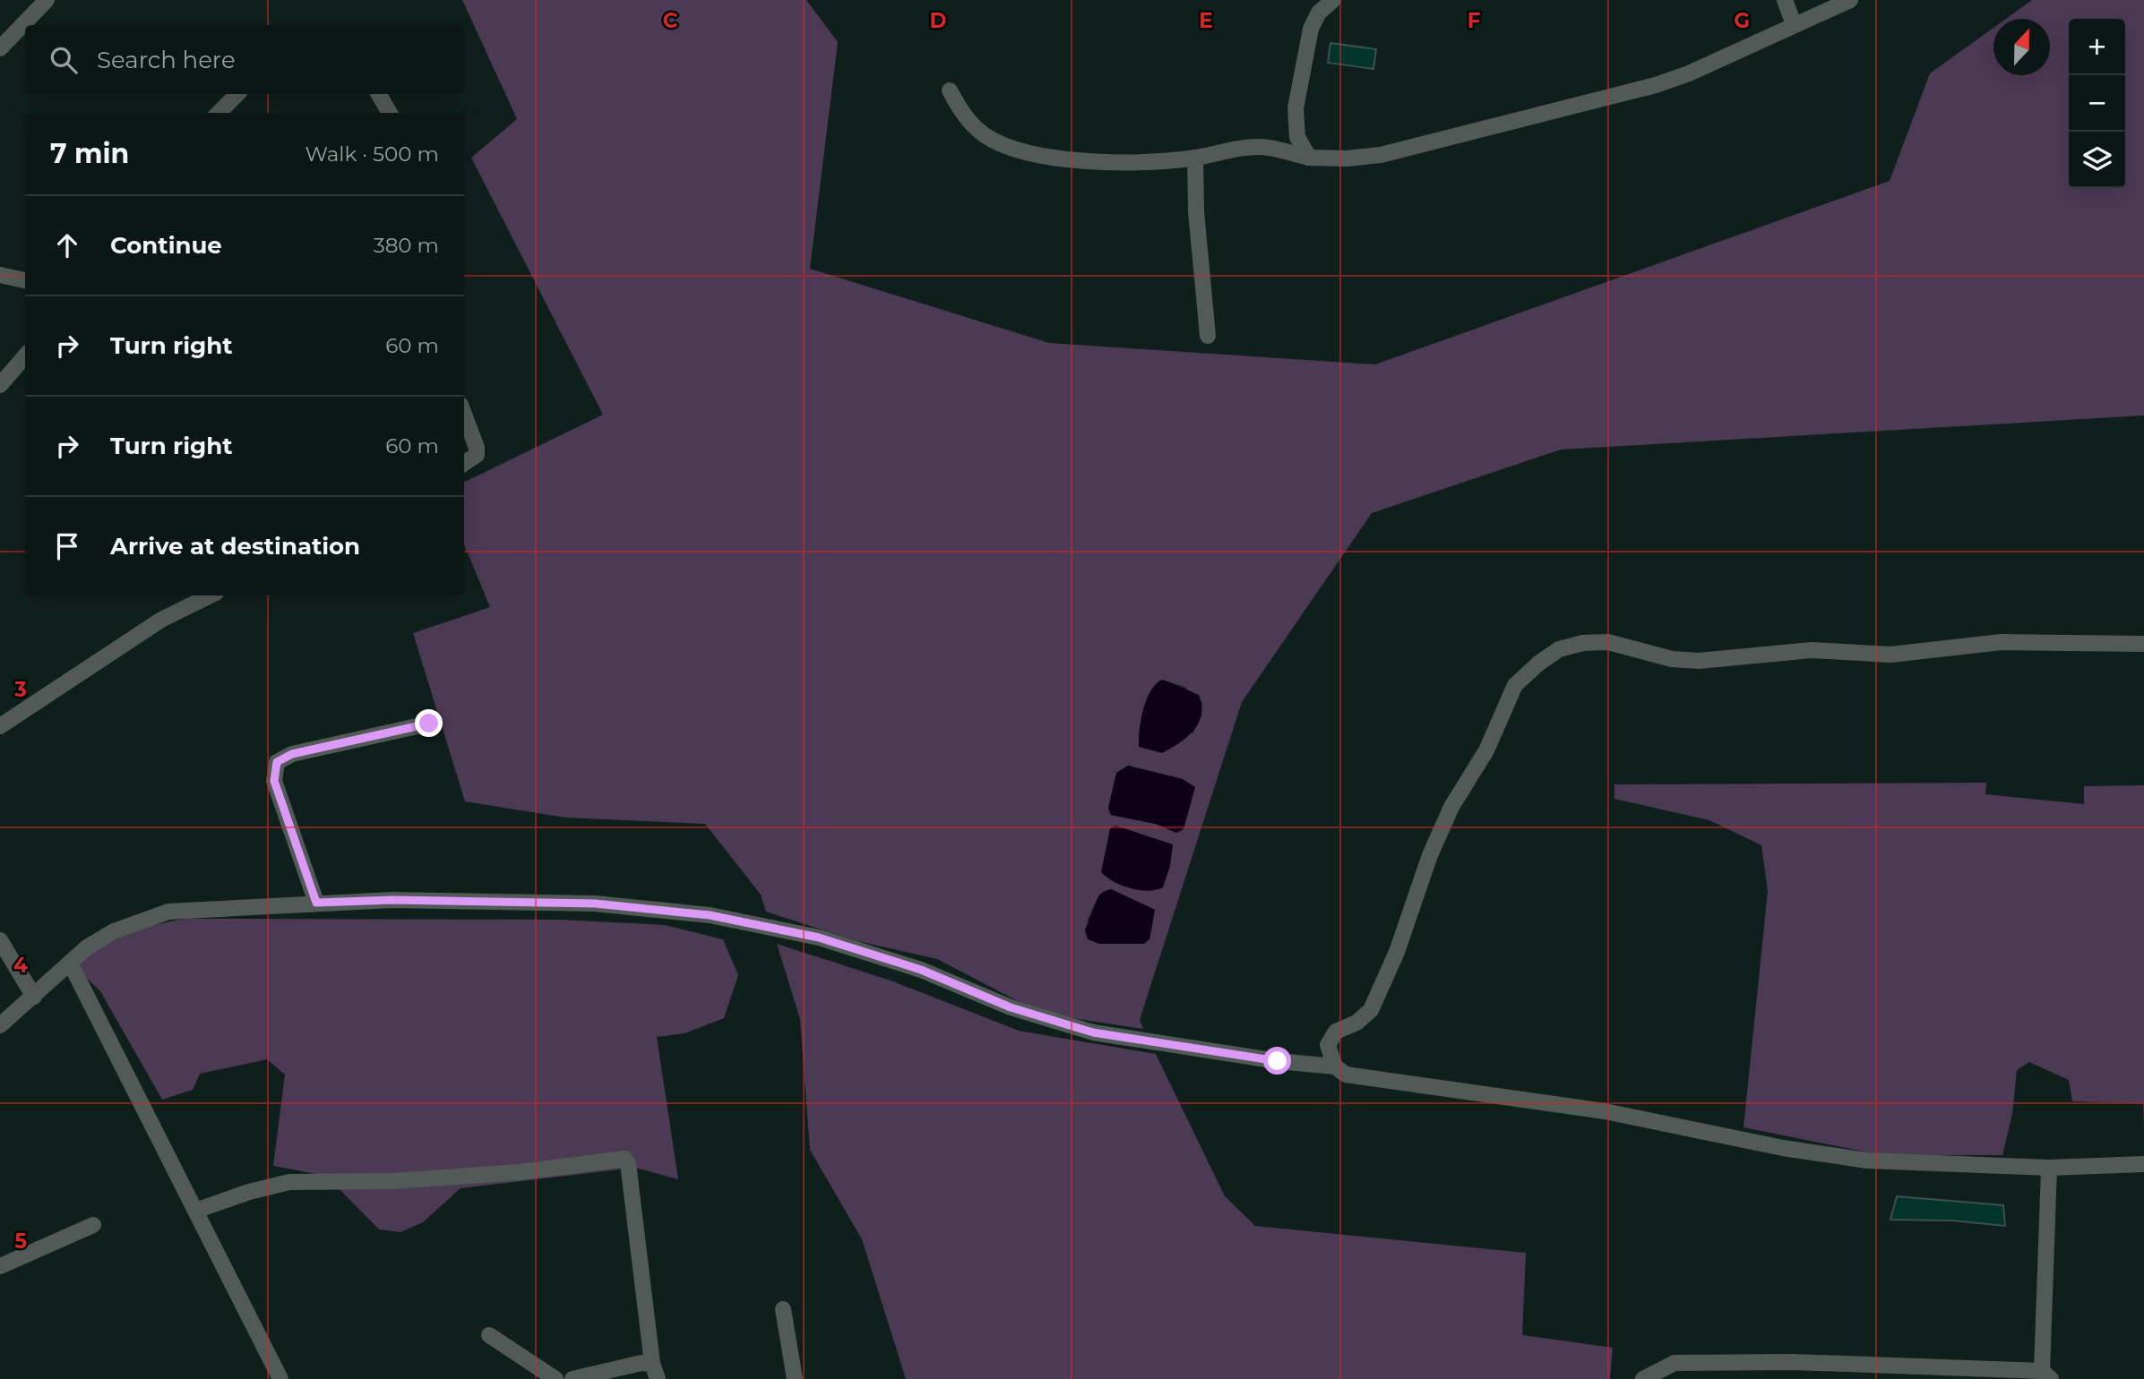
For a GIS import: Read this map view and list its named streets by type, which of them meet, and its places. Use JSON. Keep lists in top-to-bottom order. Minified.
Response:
{"north":"top","page":{"map_buttons":["+","−"],"search":"Search here","heading":["7 min","Walk · 500 m"],"list":[["Continue","380 m"],["Turn right","60 m"],["Turn right","60 m"],"Arrive at destination"]},"grid":{"columns":["C","D","E","F","G"],"rows":["3","4","5"]}}
